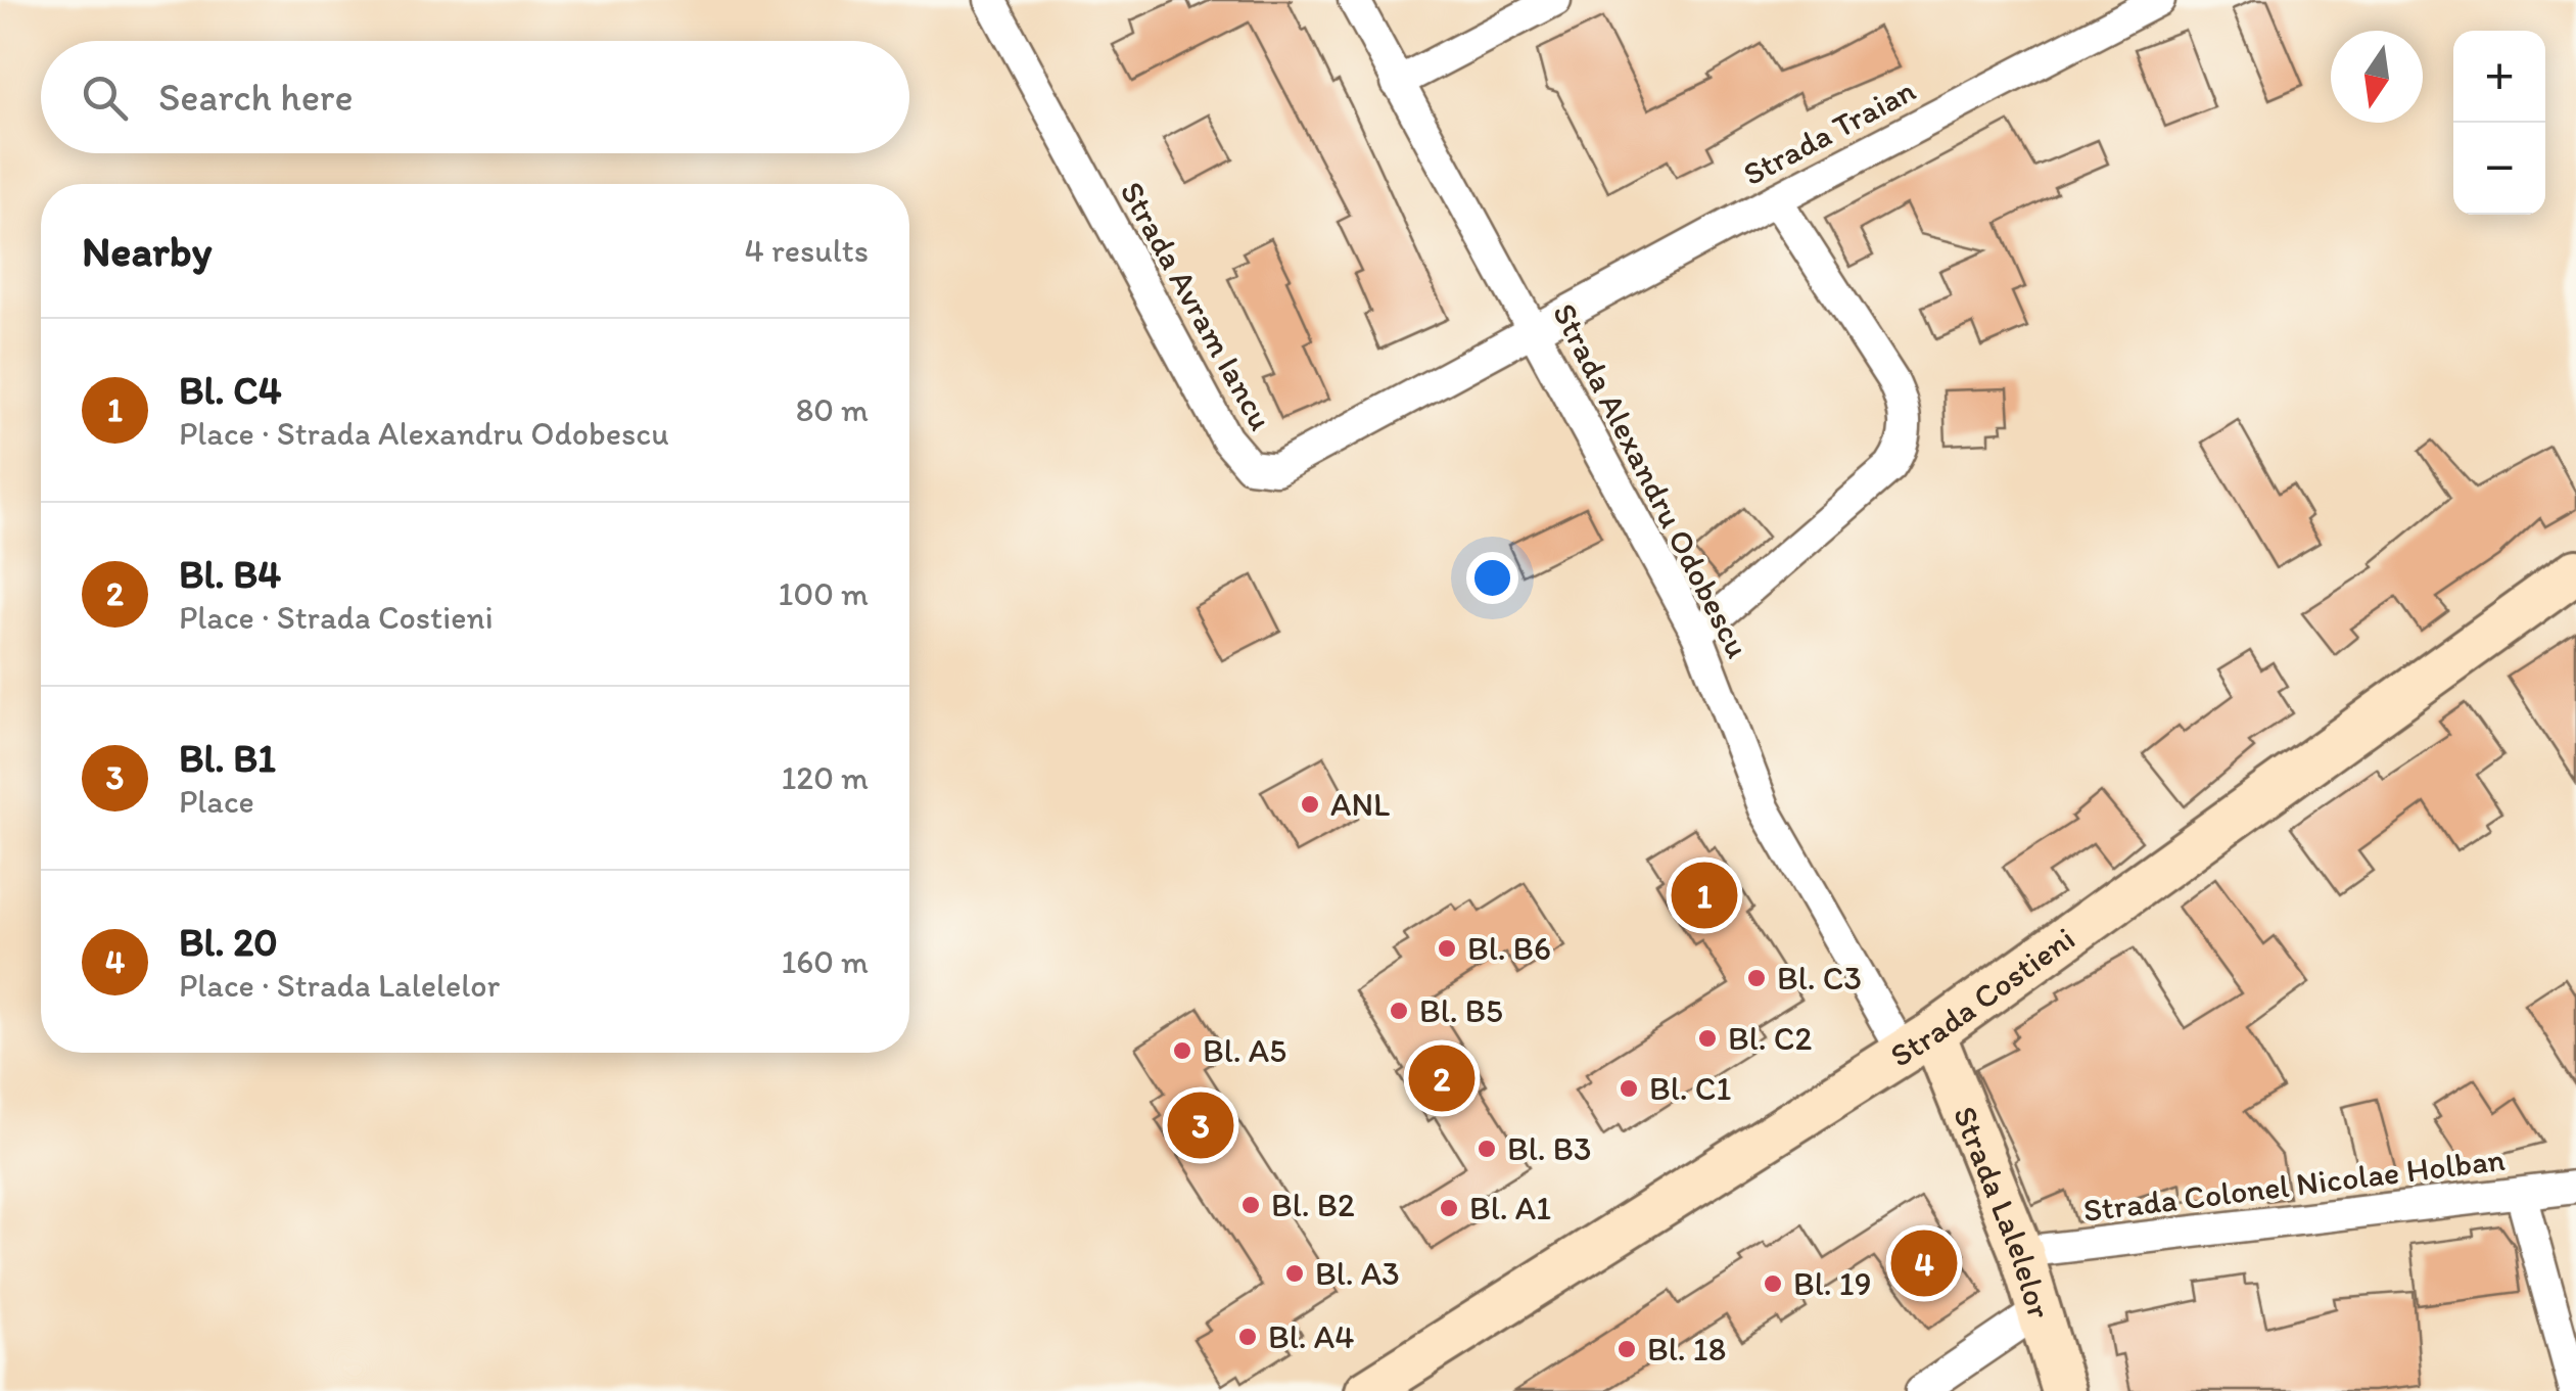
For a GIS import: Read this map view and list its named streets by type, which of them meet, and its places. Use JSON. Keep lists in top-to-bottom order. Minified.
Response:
{"streets":{"street":["Strada Traian","Strada Avram Iancu","Strada Alexandru Odobescu","Strada Costieni","Strada Colonel Nicolae Holban","Strada Lalelelor"]},"crossings":[["Strada Traian","Strada Avram Iancu"],["Strada Traian","Strada Alexandru Odobescu"],["Strada Avram Iancu","Strada Alexandru Odobescu"],["Strada Alexandru Odobescu","Strada Costieni"],["Strada Alexandru Odobescu","Strada Lalelelor"],["Strada Costieni","Strada Lalelelor"],["Strada Colonel Nicolae Holban","Strada Lalelelor"]],"places":["ANL","Bl. B6","Bl. C3","Bl. B5","Bl. C2","Bl. A5","Bl. C1","Bl. B3","Bl. B2","Bl. A1","Bl. A3","Bl. 19","Bl. A4","Bl. 18"],"north":"bottom","page":{"map_buttons":["+","−"],"search":"Search here","heading":["Nearby","4 results"],"list":[{"mark":"1","name":"Bl. C4","note":"Place · Strada Alexandru Odobescu","value":"80 m"},{"mark":"2","name":"Bl. B4","note":"Place · Strada Costieni","value":"100 m"},{"mark":"3","name":"Bl. B1","note":"Place","value":"120 m"},{"mark":"4","name":"Bl. 20","note":"Place · Strada Lalelelor","value":"160 m"}],"pins":["1","2","3","4"]}}
